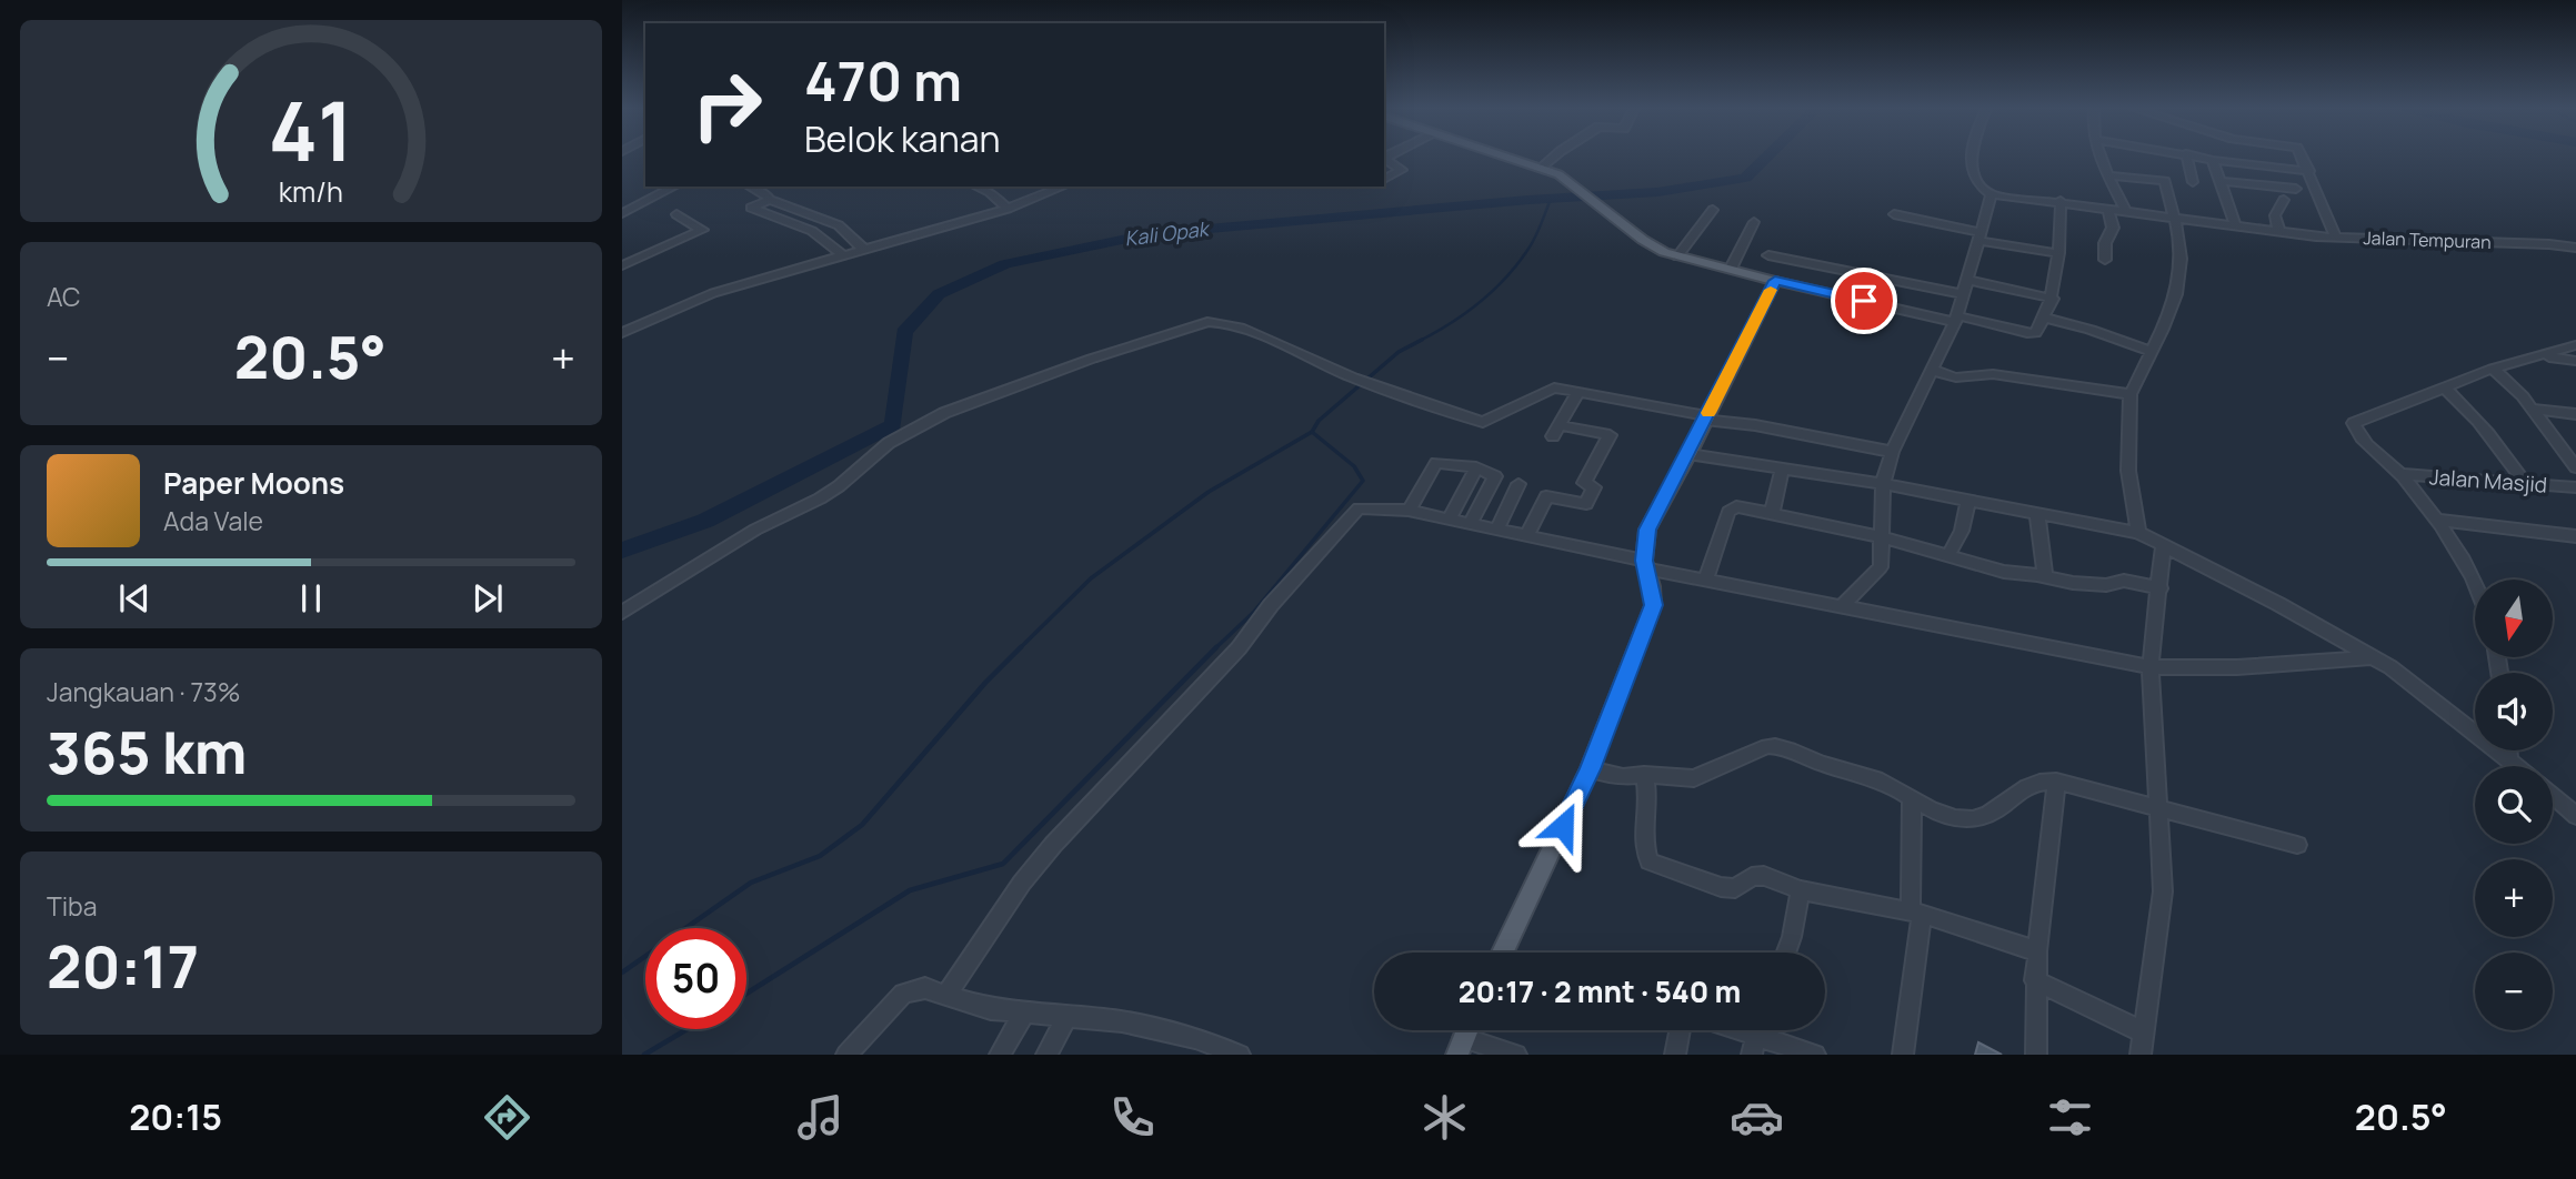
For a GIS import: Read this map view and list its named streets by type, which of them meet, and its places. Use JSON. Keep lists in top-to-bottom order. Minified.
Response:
{"streets":{"street":["Jalan Tempuran","Jalan Masjid"]},"water":["Kali Opak"],"north":"bottom","page":{"turn":["470 m","Belok kanan"],"tile":["AC",["Jangkauan · 73%","365 km"],["Tiba","20:17"]],"heat":["−","20.5°","+"],"song":["Paper Moons","Ada Vale"],"map_buttons":["+","−"],"limit":"50","trip":"20:17 · 2 mnt · 540 m","tabs":["20:15","20.5°"],"gauge":["41","km/h"]}}
